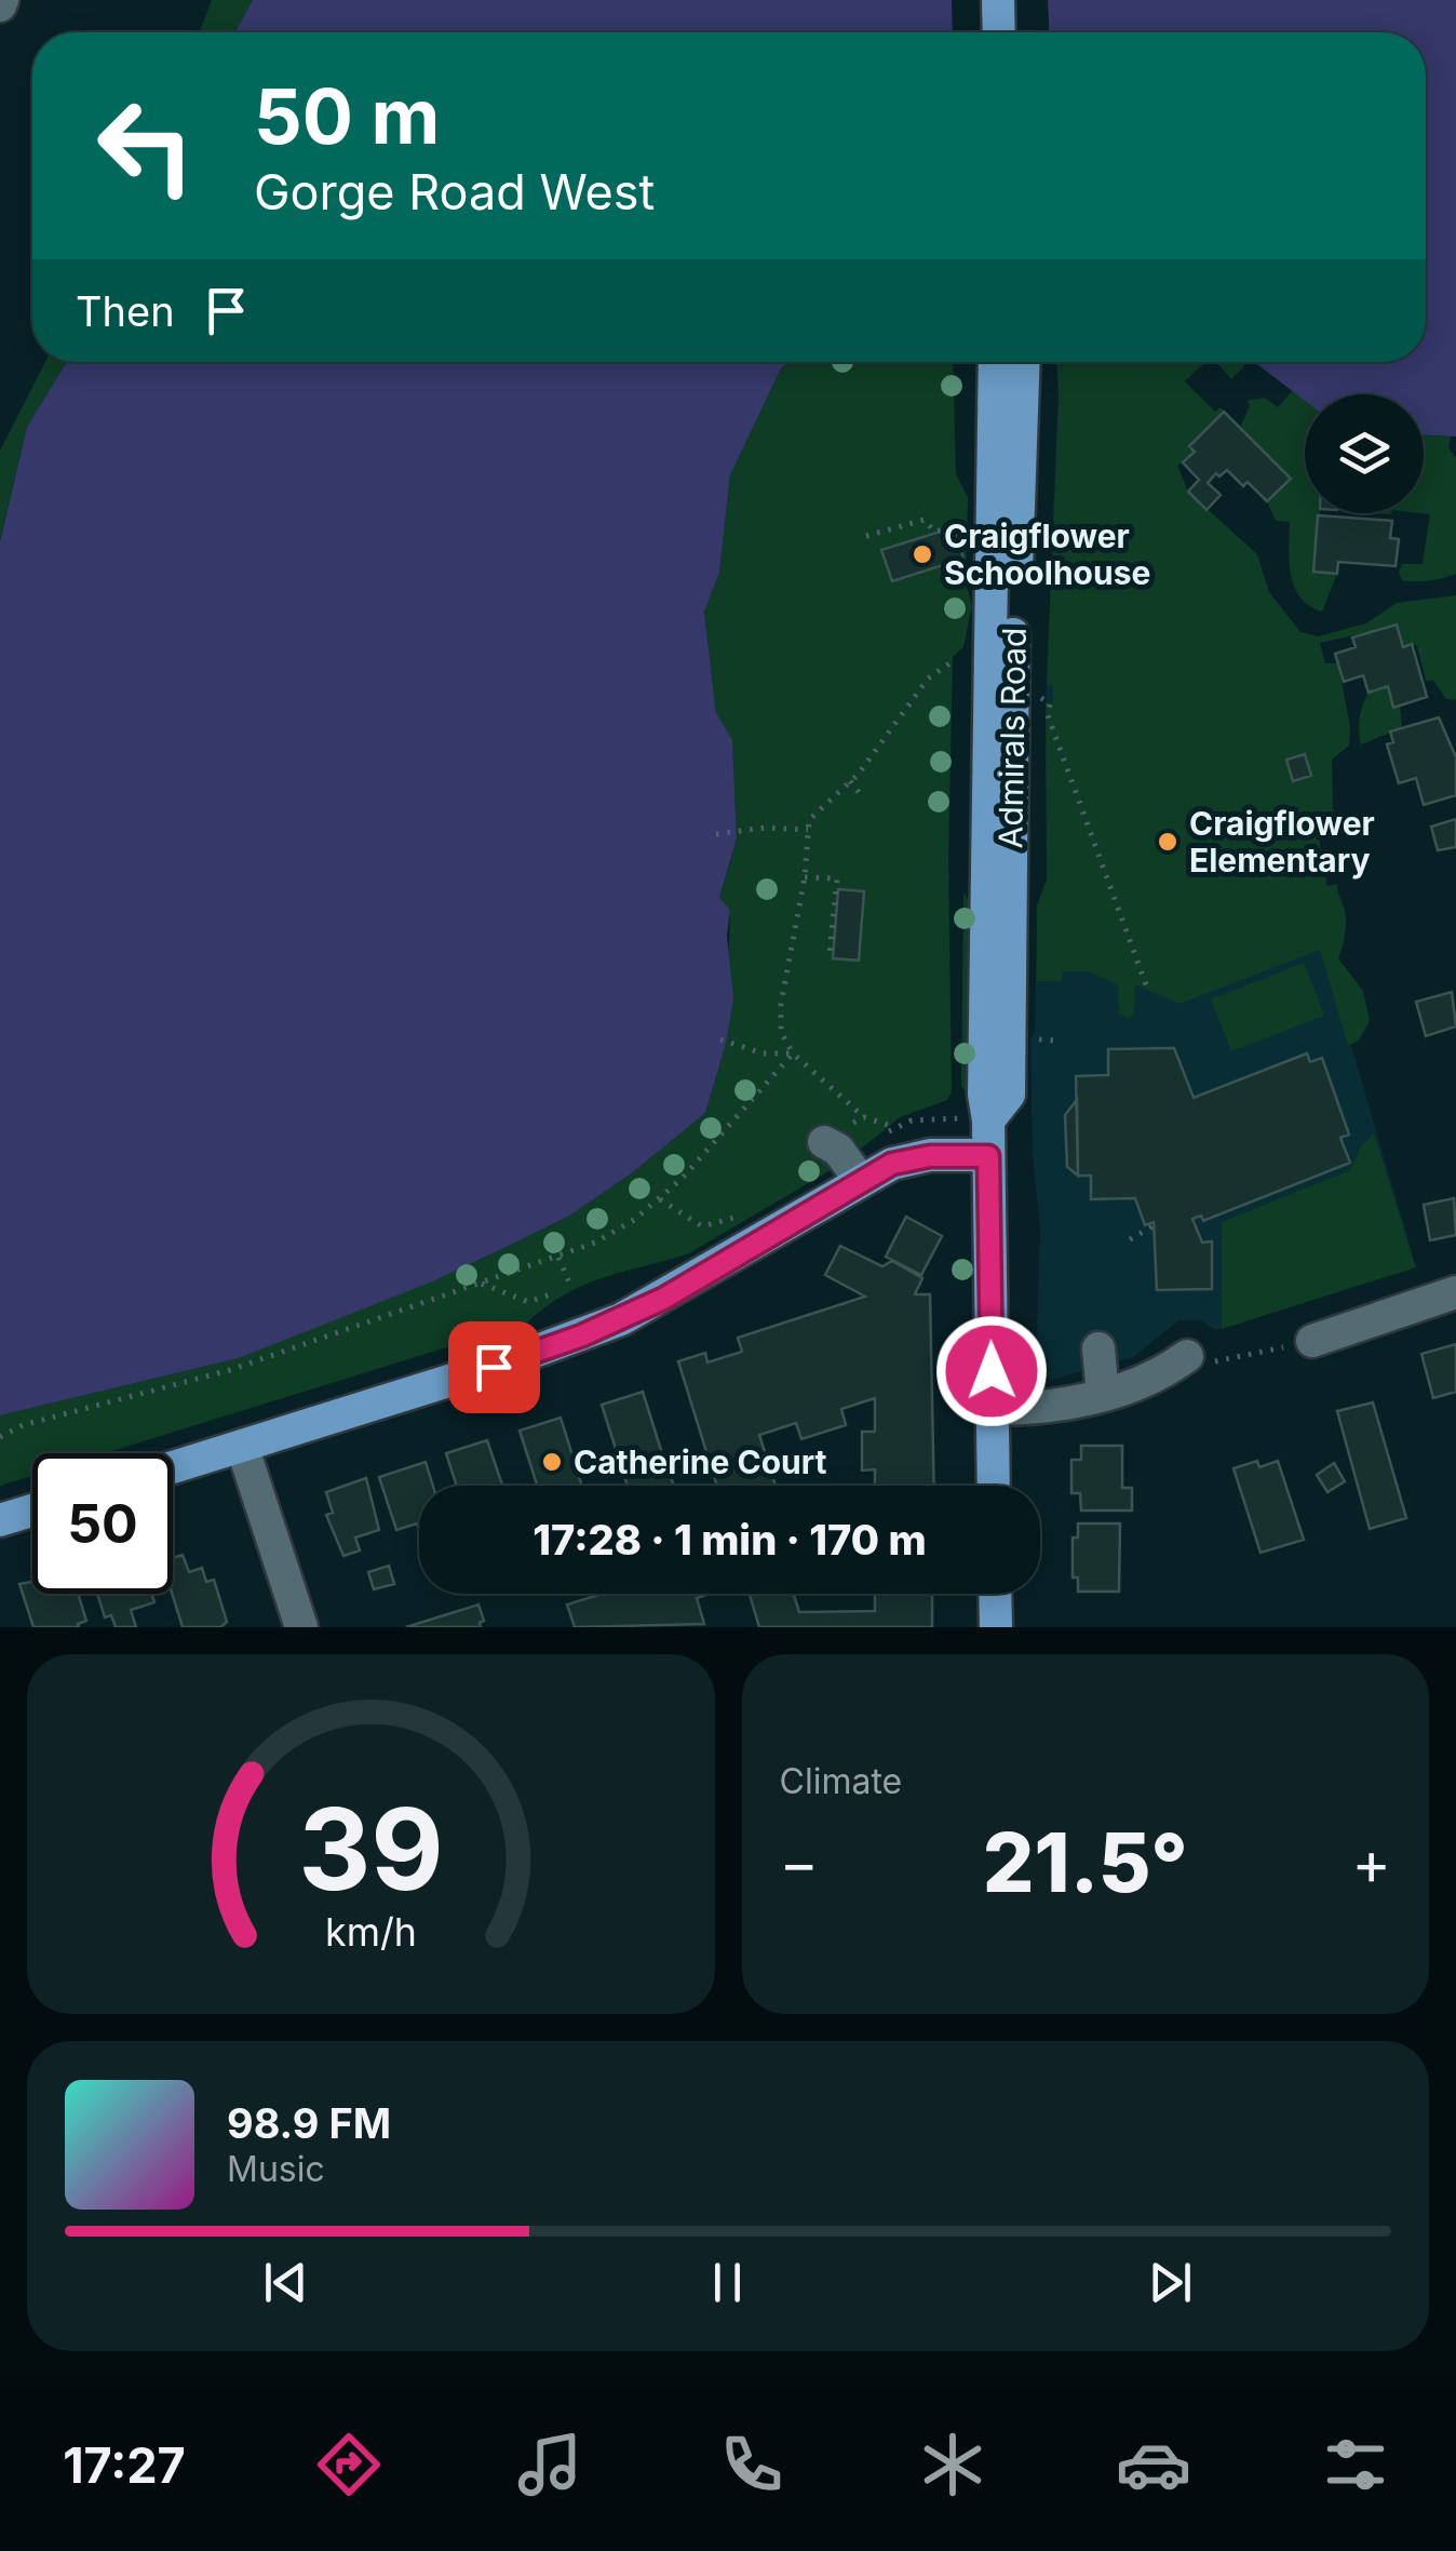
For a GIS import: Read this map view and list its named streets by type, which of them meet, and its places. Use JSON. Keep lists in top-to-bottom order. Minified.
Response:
{"streets":{"main road":["Admirals Road"]},"places":["Craigflower Schoolhouse","Craigflower Elementary","Catherine Court"],"page":{"turn":["50 m","Gorge Road West"],"then":"Then","limit":"50","trip":"17:28 · 1 min · 170 m","tile":"Climate","heat":["−","21.5°","+"],"song":["98.9 FM","Music"],"tabs":"17:27","gauge":["39","km/h"]}}
